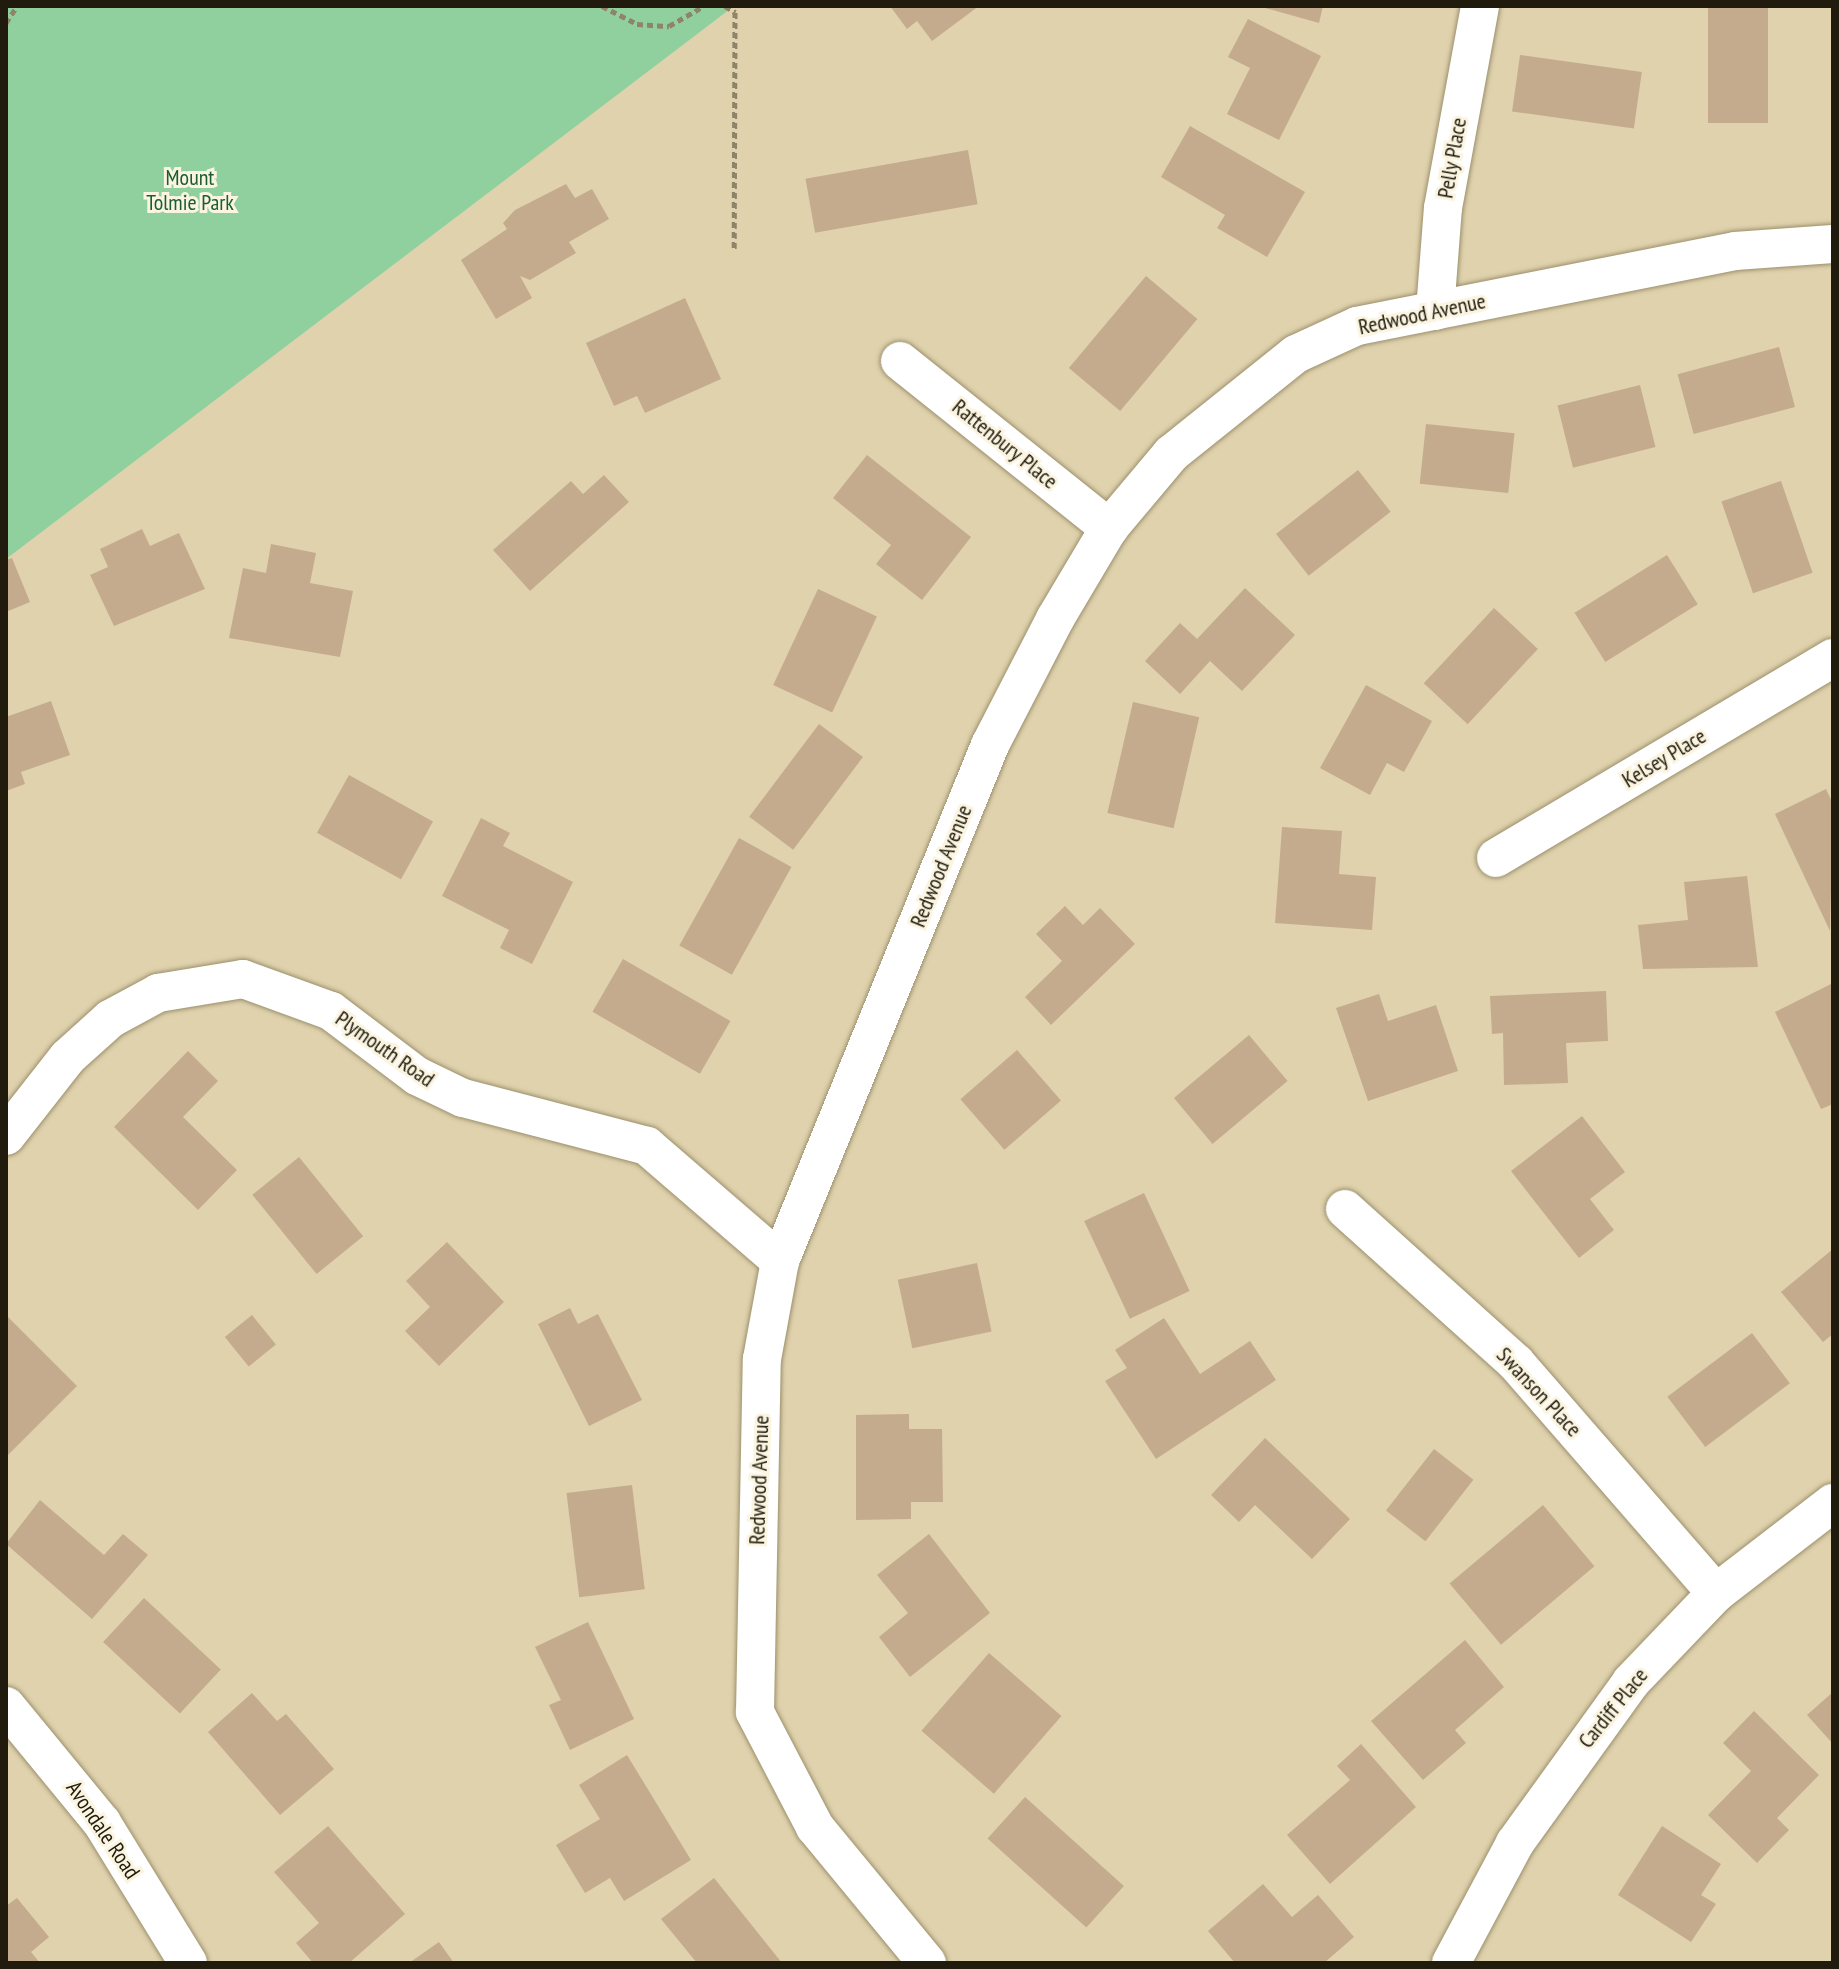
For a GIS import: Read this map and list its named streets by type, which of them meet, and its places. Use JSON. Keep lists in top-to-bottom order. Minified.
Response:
{"streets":{"street":["Pelly Place","Redwood Avenue","Rattenbury Place","Kelsey Place","Plymouth Road","Swanson Place","Cardiff Place","Avondale Road"]},"crossings":[["Pelly Place","Redwood Avenue"],["Redwood Avenue","Rattenbury Place"],["Redwood Avenue","Plymouth Road"],["Swanson Place","Cardiff Place"]],"parks":["Mount Tolmie Park"]}
